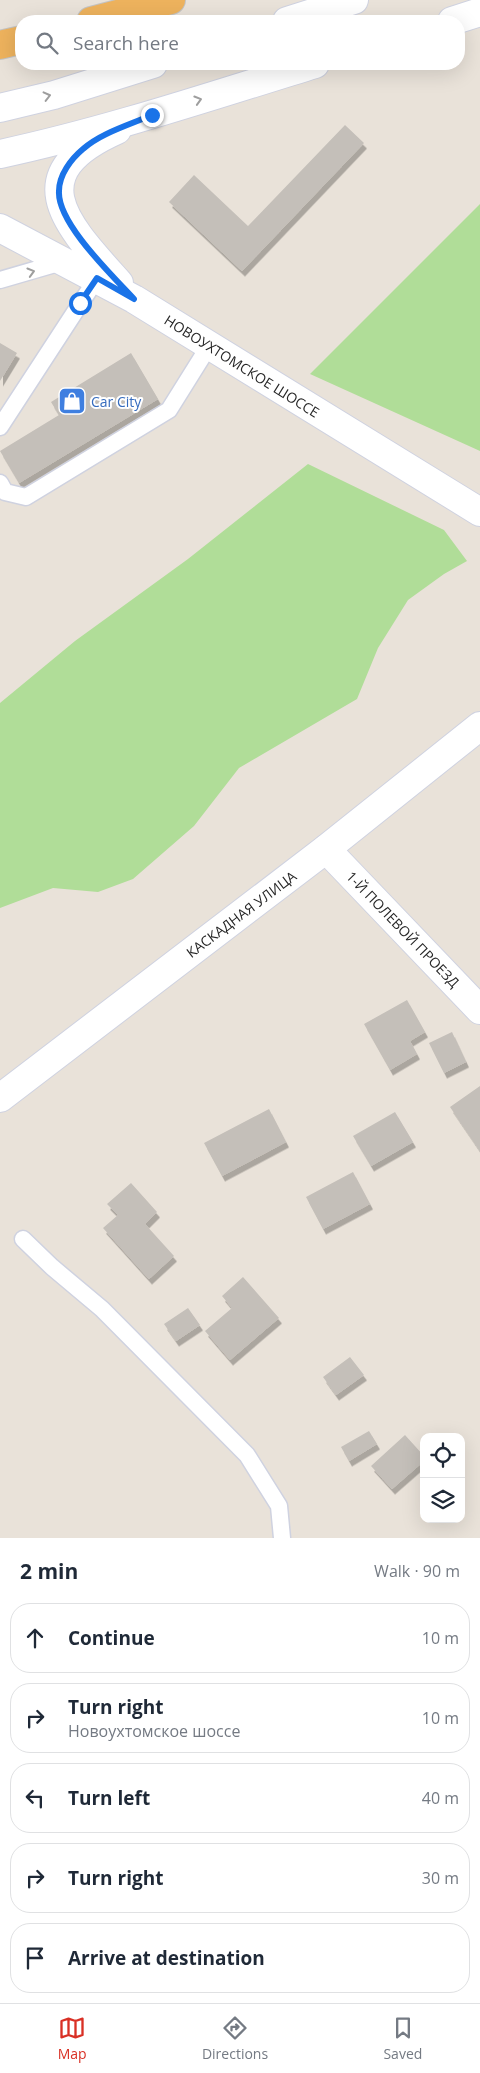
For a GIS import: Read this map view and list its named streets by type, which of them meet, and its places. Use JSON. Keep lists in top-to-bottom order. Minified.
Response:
{"streets":{"street":["НОВОУХТОМСКОЕ ШОССЕ","КАСКАДНАЯ УЛИЦА","1-Й ПОЛЕВОЙ ПРОЕЗД"]},"crossings":[["КАСКАДНАЯ УЛИЦА","1-Й ПОЛЕВОЙ ПРОЕЗД"]],"places":{"shop":["Car City"]},"page":{"search":"Search here","heading":["2 min","Walk · 90 m"],"list":[["Continue","10 m"],["Turn right","Новоухтомское шоссе","10 m"],["Turn left","40 m"],["Turn right","30 m"],"Arrive at destination"],"nav":["Map","Directions","Saved"]}}
